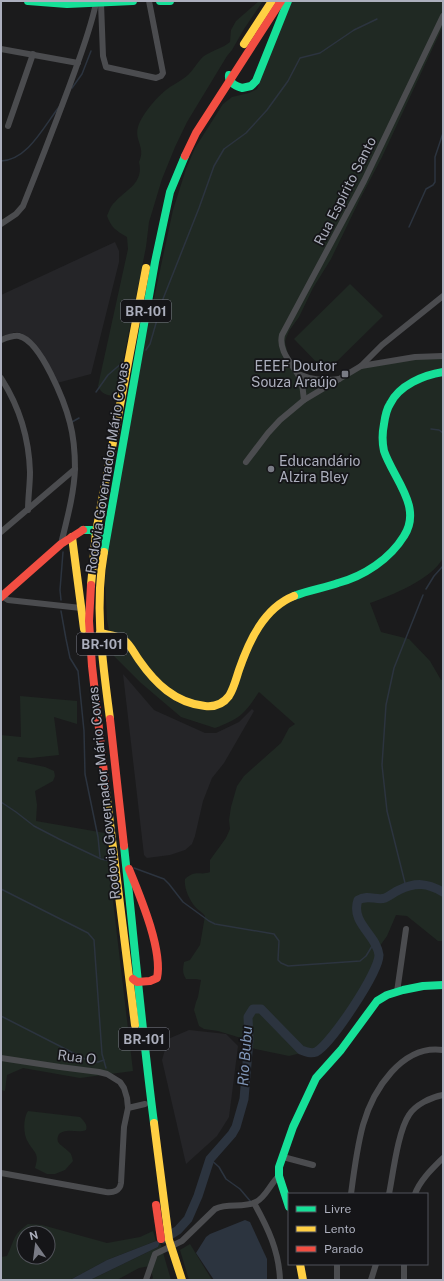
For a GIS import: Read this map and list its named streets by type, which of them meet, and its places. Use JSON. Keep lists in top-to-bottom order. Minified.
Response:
{"streets":{"main road":["BR-101","Rodovia Governador Mário Covas"],"street":["Rua Espírito Santo","Rua O"]},"water":["Rio Bubu"],"places":{"transit":["EEEF Doutor Souza Araújo"],"other":["Educandário Alzira Bley"]},"legend":["Livre","Lento","Parado"],"north":"top"}
